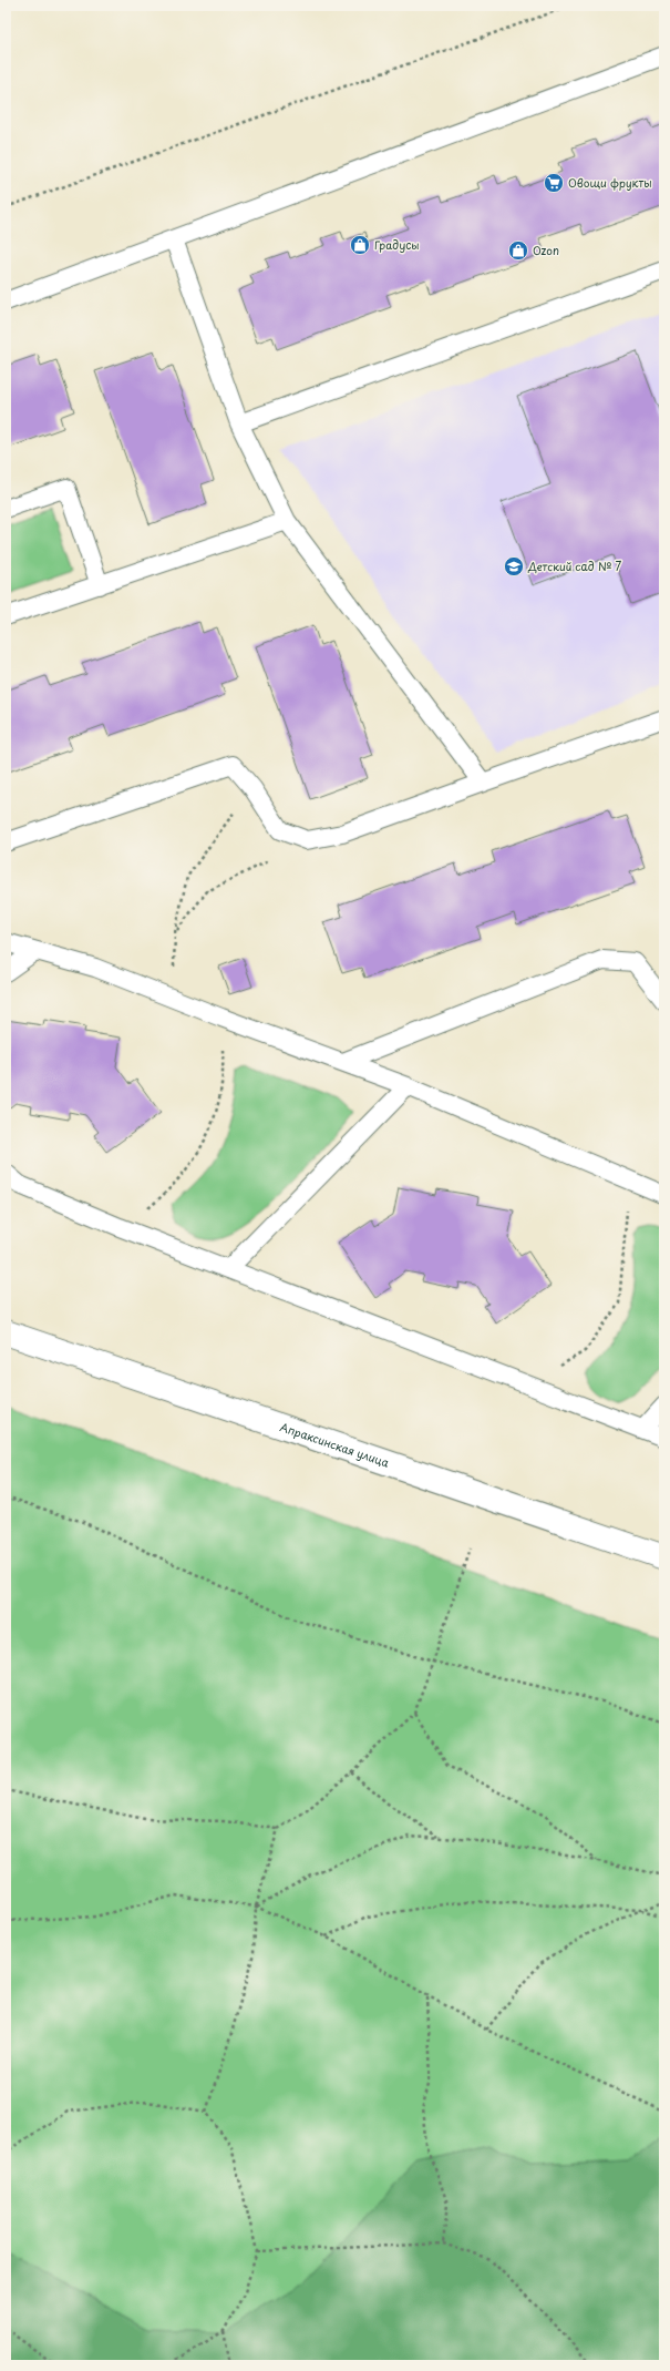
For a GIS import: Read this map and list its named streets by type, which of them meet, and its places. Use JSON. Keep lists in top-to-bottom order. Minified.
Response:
{"streets":{"street":["Апраксинская улица"]},"places":{"supermarket":["Овощи фрукты"],"shop":["Градусы","Ozon"],"school or university":["Детский сад № 7"]}}
